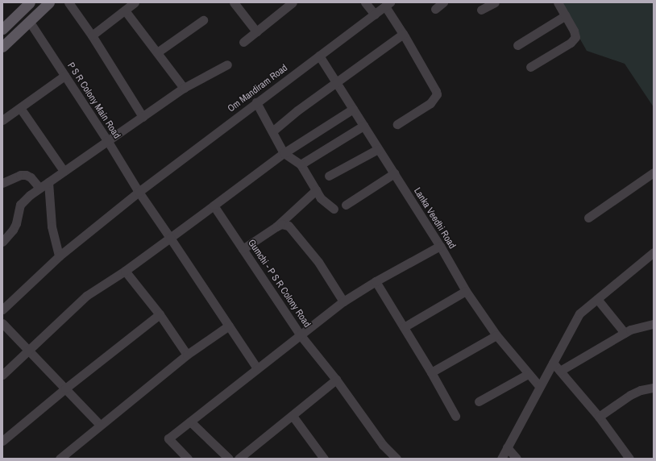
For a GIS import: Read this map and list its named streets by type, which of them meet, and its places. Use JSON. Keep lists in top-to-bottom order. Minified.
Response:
{"streets":{"street":["Om Mandiram Road","P S R Colony Main Road","Lanka Veedhi Road","Gumchi - P S R Colony Road"]},"crossings":[["Om Mandiram Road","P S R Colony Main Road"],["Om Mandiram Road","Lanka Veedhi Road"]]}
